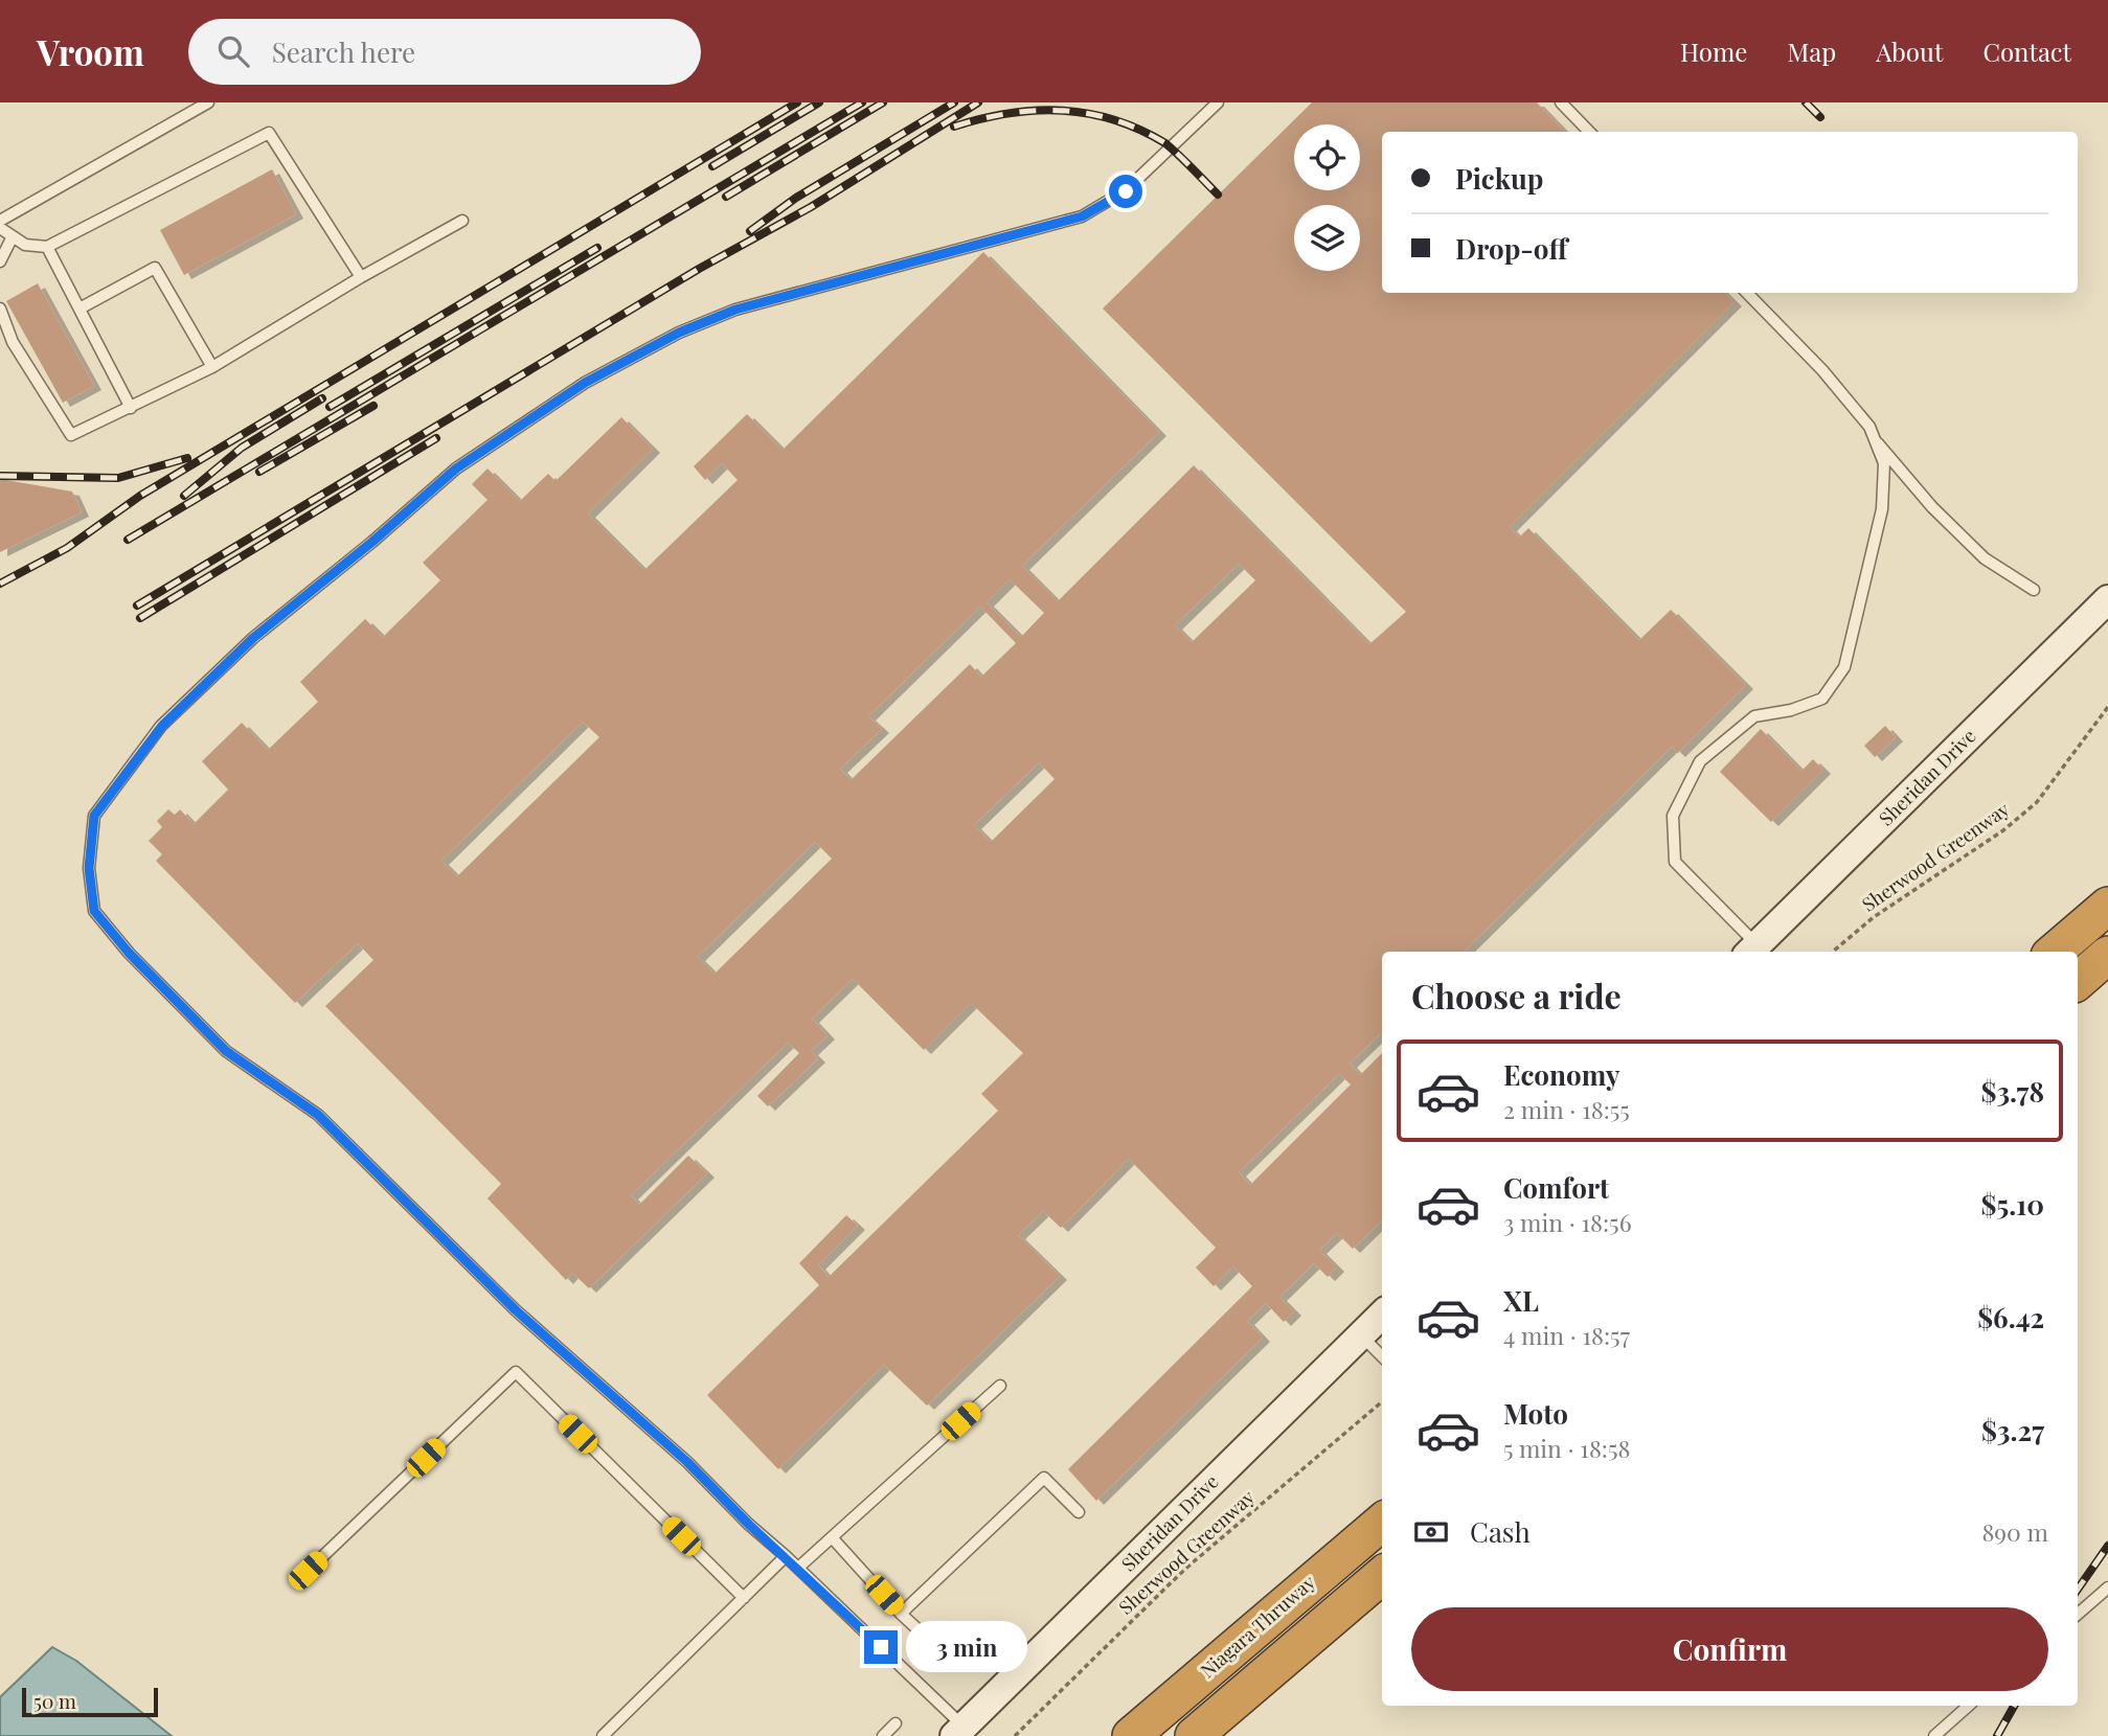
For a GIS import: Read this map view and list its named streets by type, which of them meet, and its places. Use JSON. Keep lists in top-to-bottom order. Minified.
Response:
{"streets":{"highway":["Niagara Thruway"],"main road":["Sheridan Drive"],"path":["Sherwood Greenway"]},"scale_bar":"50 m","page":{"header":"Vroom","search":"Search here","nav":["Home","Map","About","Contact"],"banner":["Pickup","Drop-off"],"heading":"Choose a ride","list":[{"name":"Economy","note":"2 min · 18:55","value":"$3.78"},{"name":"Comfort","note":"3 min · 18:56","value":"$5.10"},{"name":"XL","note":"4 min · 18:57","value":"$6.42"},{"name":"Moto","note":"5 min · 18:58","value":"$3.27"}],"pay":["Cash","890 m"],"buttons":"Confirm","bubble":"3 min","scale":"50 m"}}
